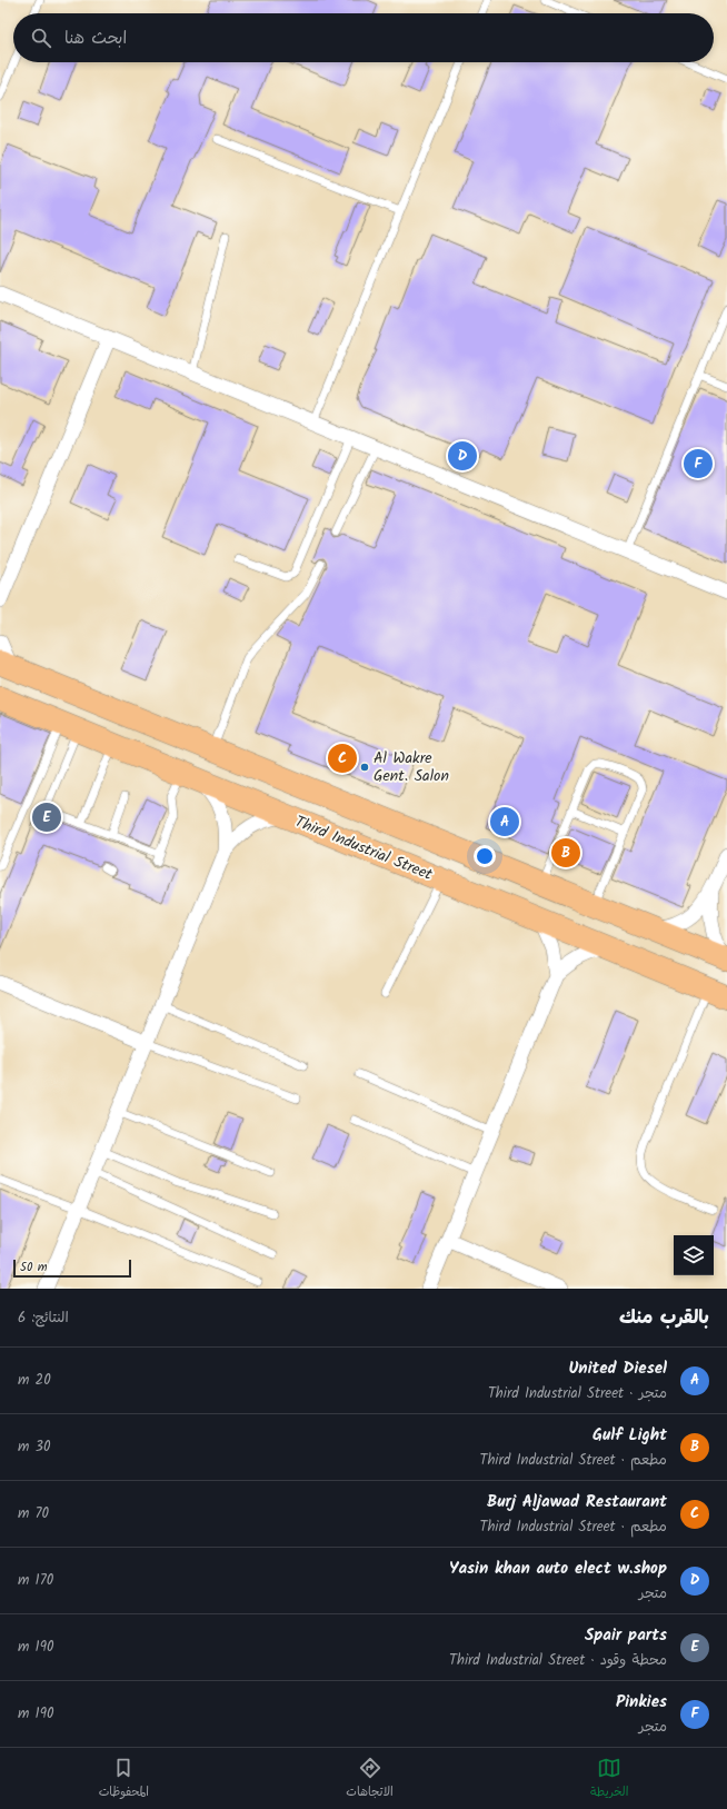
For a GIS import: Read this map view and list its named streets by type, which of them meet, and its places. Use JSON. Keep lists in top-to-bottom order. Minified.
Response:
{"streets":{"main road":["Third Industrial Street"]},"places":["Al Wakre Gent. Salon"],"scale_bar":"50 m","page":{"search":"ابحث هنا","pins":["D","F","C","E","A","B"],"scale":"50 m","heading":["بالقرب منك","النتائج: 6"],"list":[{"mark":"A","name":"United Diesel","note":"متجر · Third Industrial Street","value":"20 m"},{"mark":"B","name":"Gulf Light","note":"مطعم · Third Industrial Street","value":"30 m"},{"mark":"C","name":"Burj Aljawad Restaurant","note":"مطعم · Third Industrial Street","value":"70 m"},{"mark":"D","name":"Yasin khan auto elect w.shop","note":"متجر","value":"170 m"},{"mark":"E","name":"Spair parts","note":"محطة وقود · Third Industrial Street","value":"190 m"},{"mark":"F","name":"Pinkies","note":"متجر","value":"190 m"}],"nav":["الخريطة","الاتجاهات","المحفوظات"]}}
